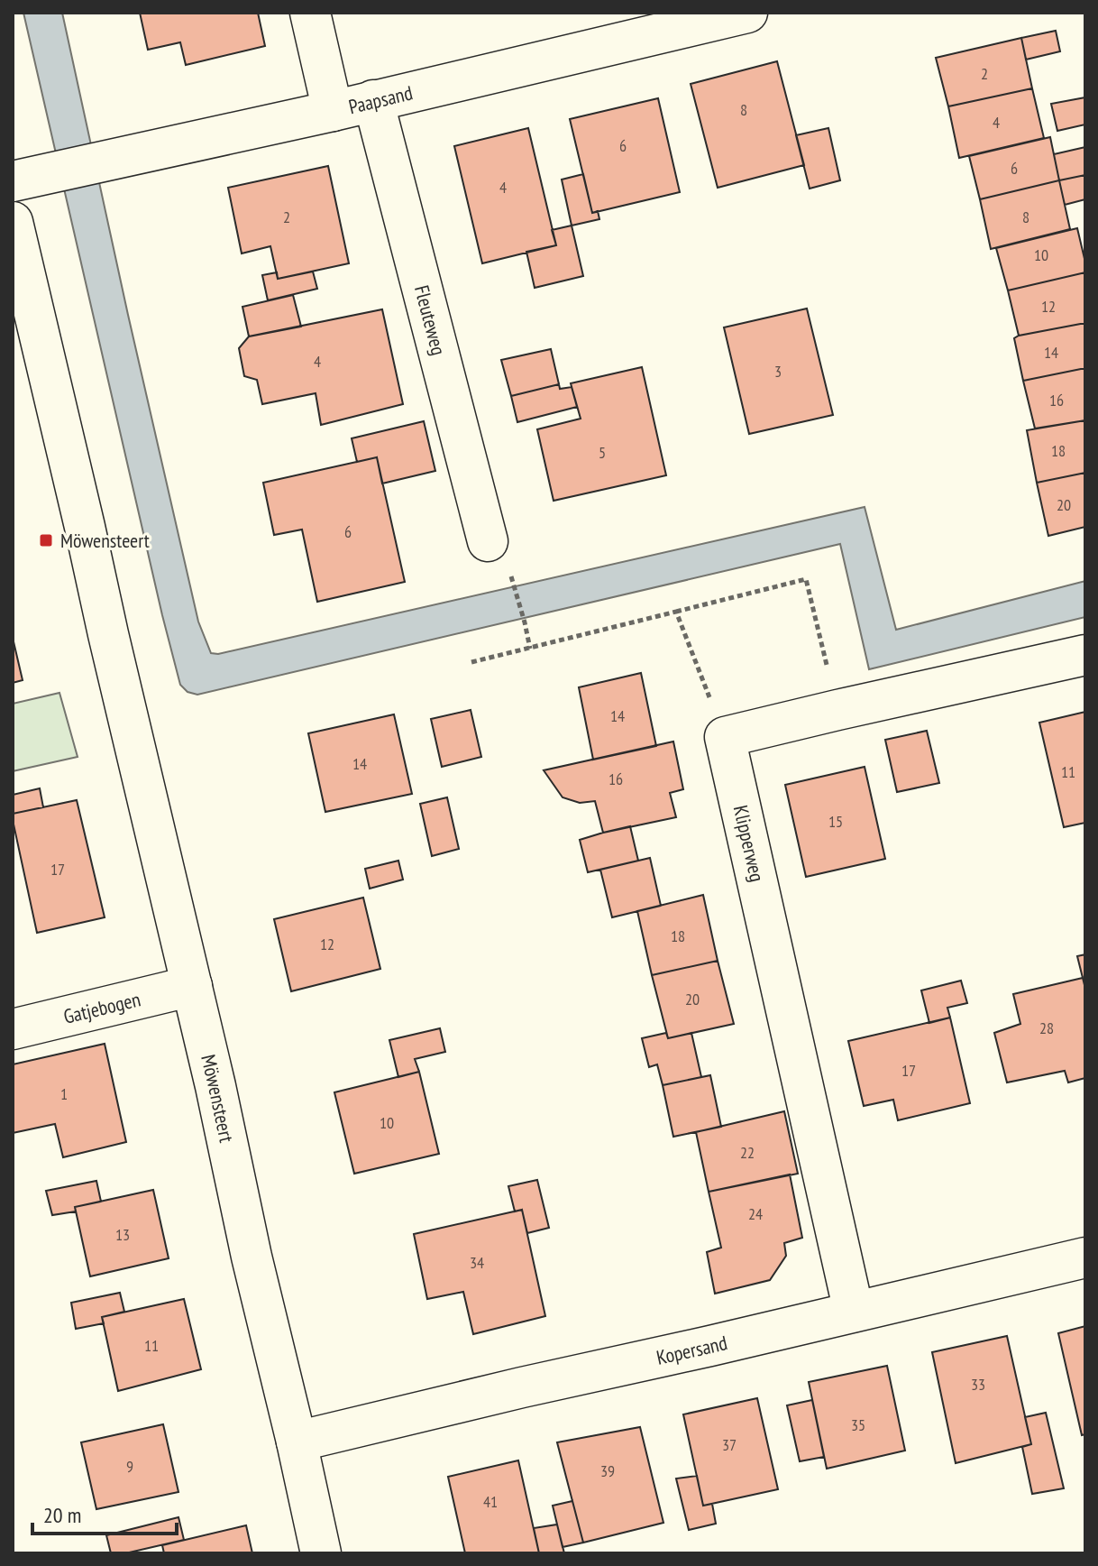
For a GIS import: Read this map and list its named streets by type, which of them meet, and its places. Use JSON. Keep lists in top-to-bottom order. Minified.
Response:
{"streets":{"street":["Paapsand","Fleuteweg","Klipperweg","Gatjebogen","Möwensteert","Kopersand"]},"crossings":[["Paapsand","Fleuteweg"],["Klipperweg","Kopersand"],["Gatjebogen","Möwensteert"],["Möwensteert","Kopersand"]],"places":{"transit":["Möwensteert"]},"house_numbers":["2","8","4","6","6","4","2","8","10","12","14","4","3","16","18","5","20","6","14","14","11","16","15","17","18","12","20","28","17","1","10","22","24","13","34","11","33","35","37","9","39","41"],"scale_bar":"20 m"}
